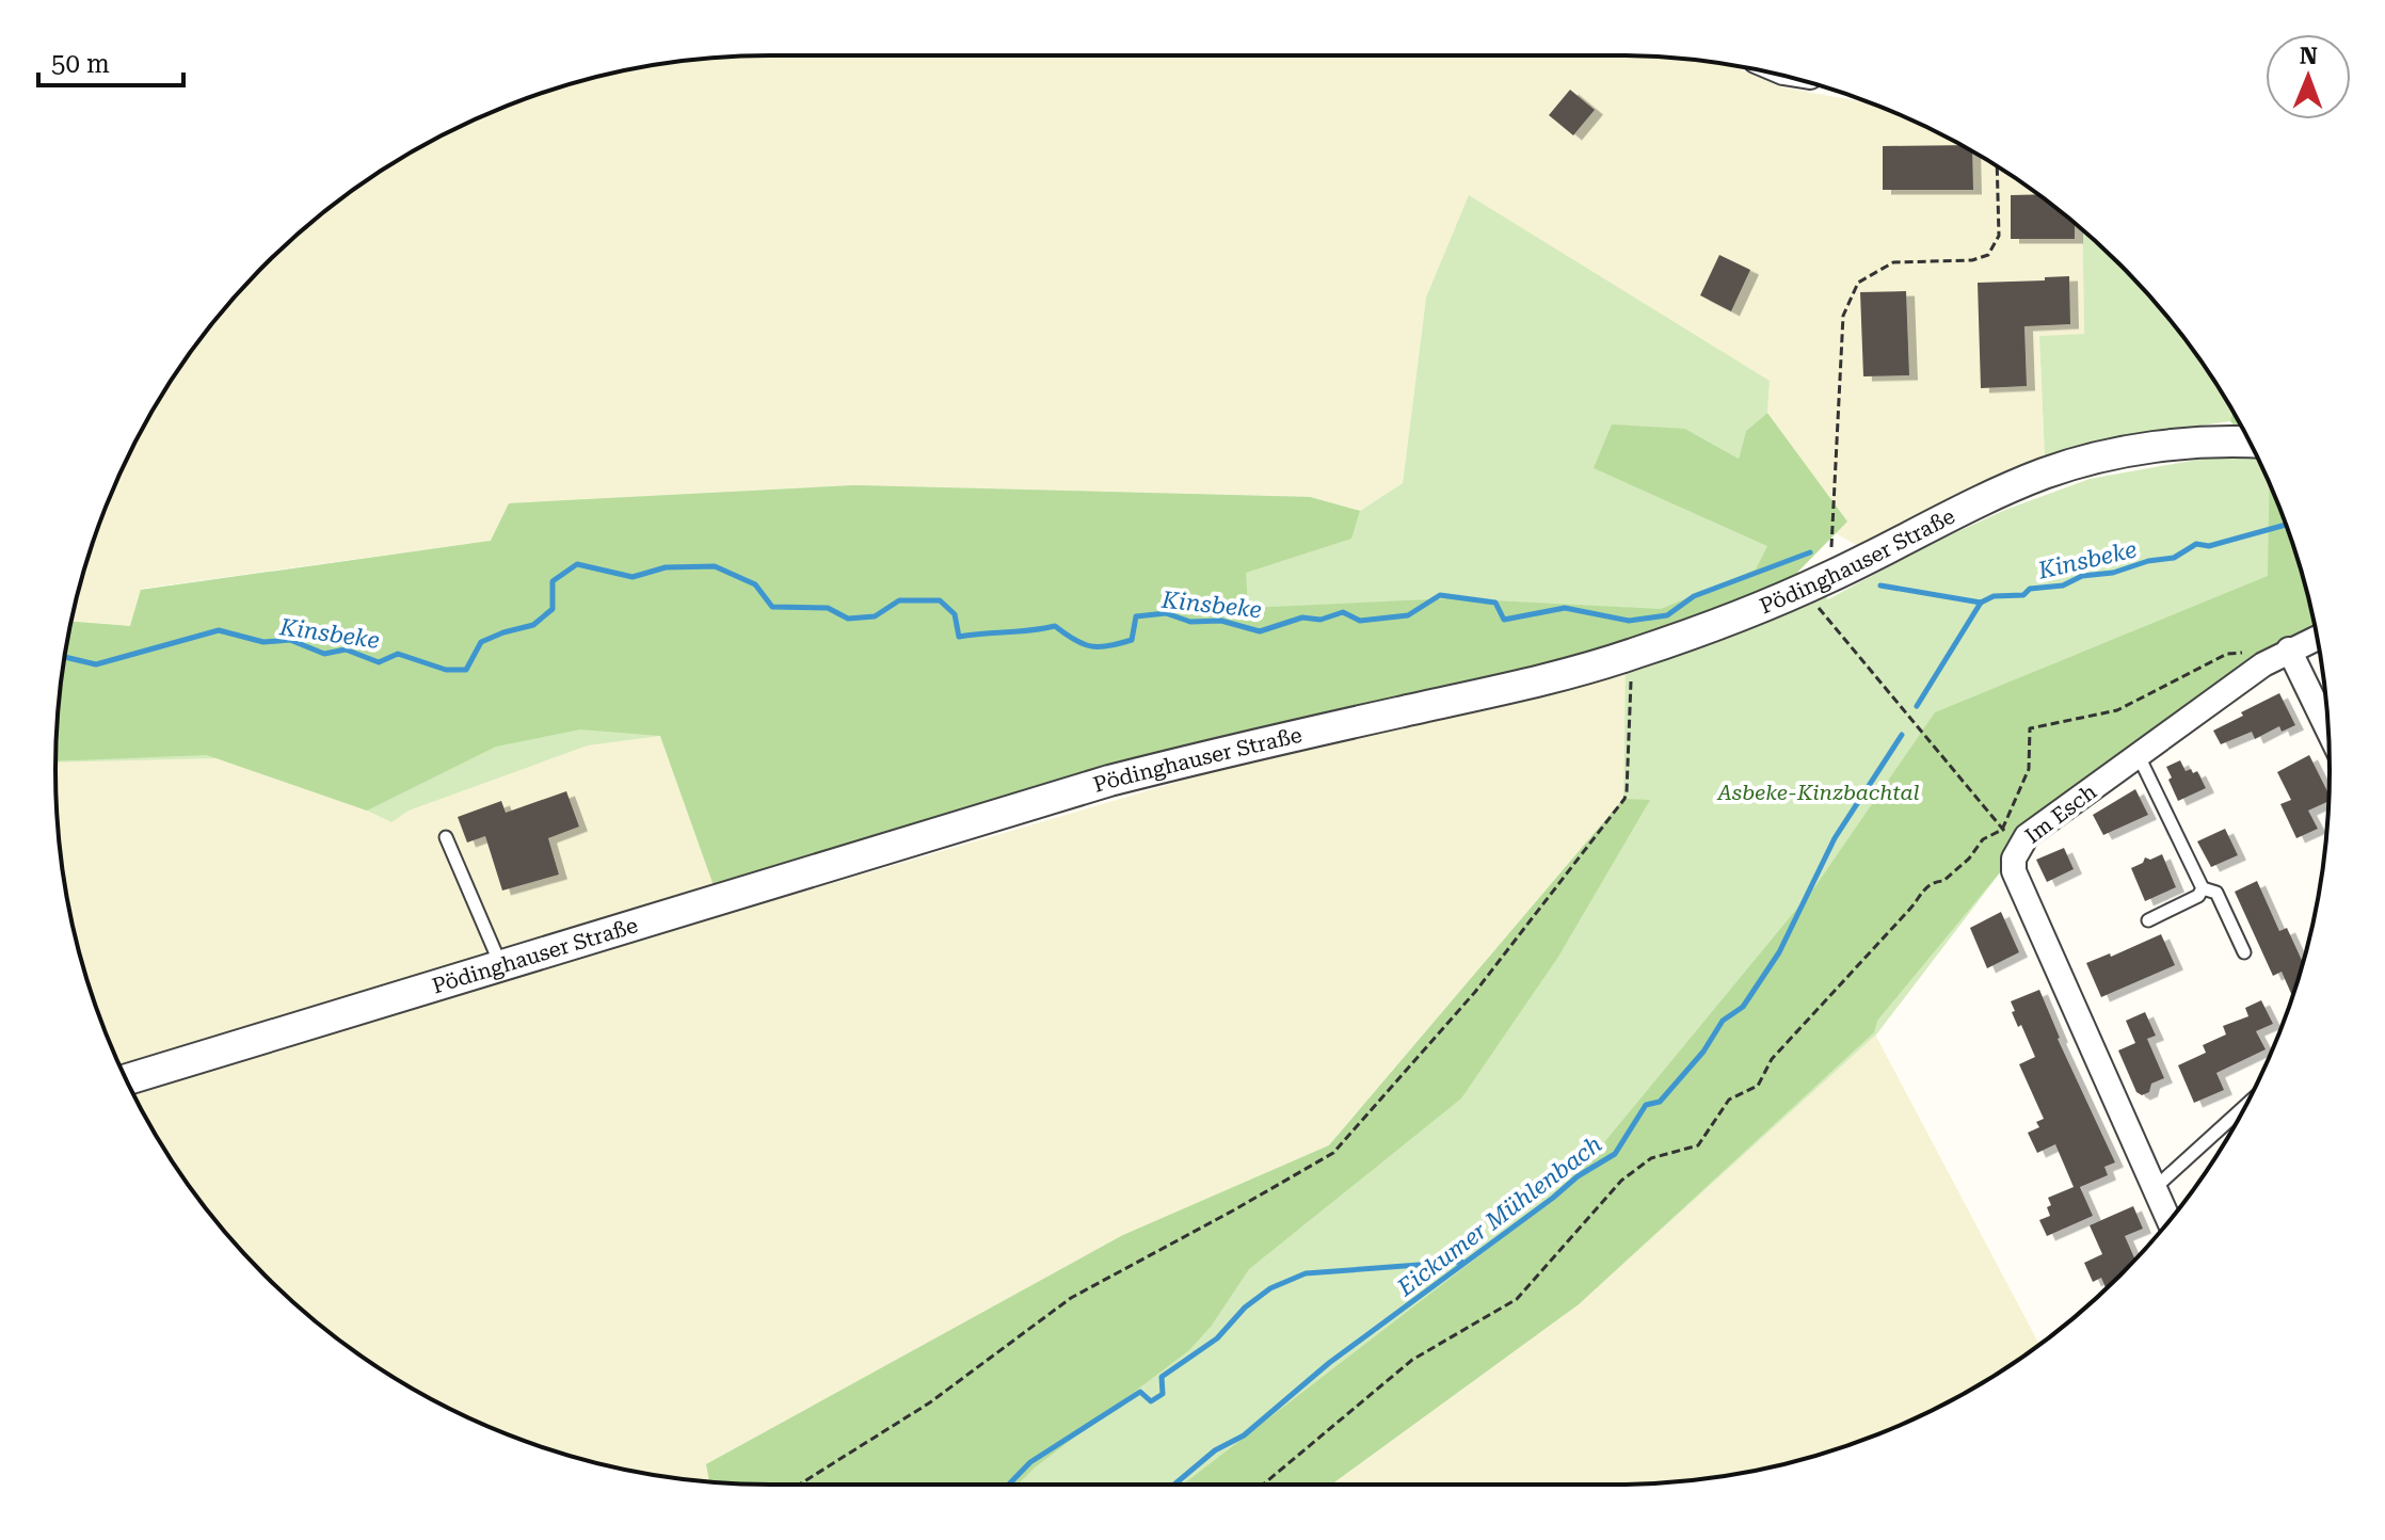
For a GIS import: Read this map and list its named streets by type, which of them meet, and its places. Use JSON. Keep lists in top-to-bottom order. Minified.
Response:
{"streets":{"street":["Pödinghauser Straße","Im Esch"]},"water":["Kinsbeke","Eickumer Mühlenbach"],"parks":["Asbeke-Kinzbachtal"],"scale_bar":"50 m","north":"top"}
